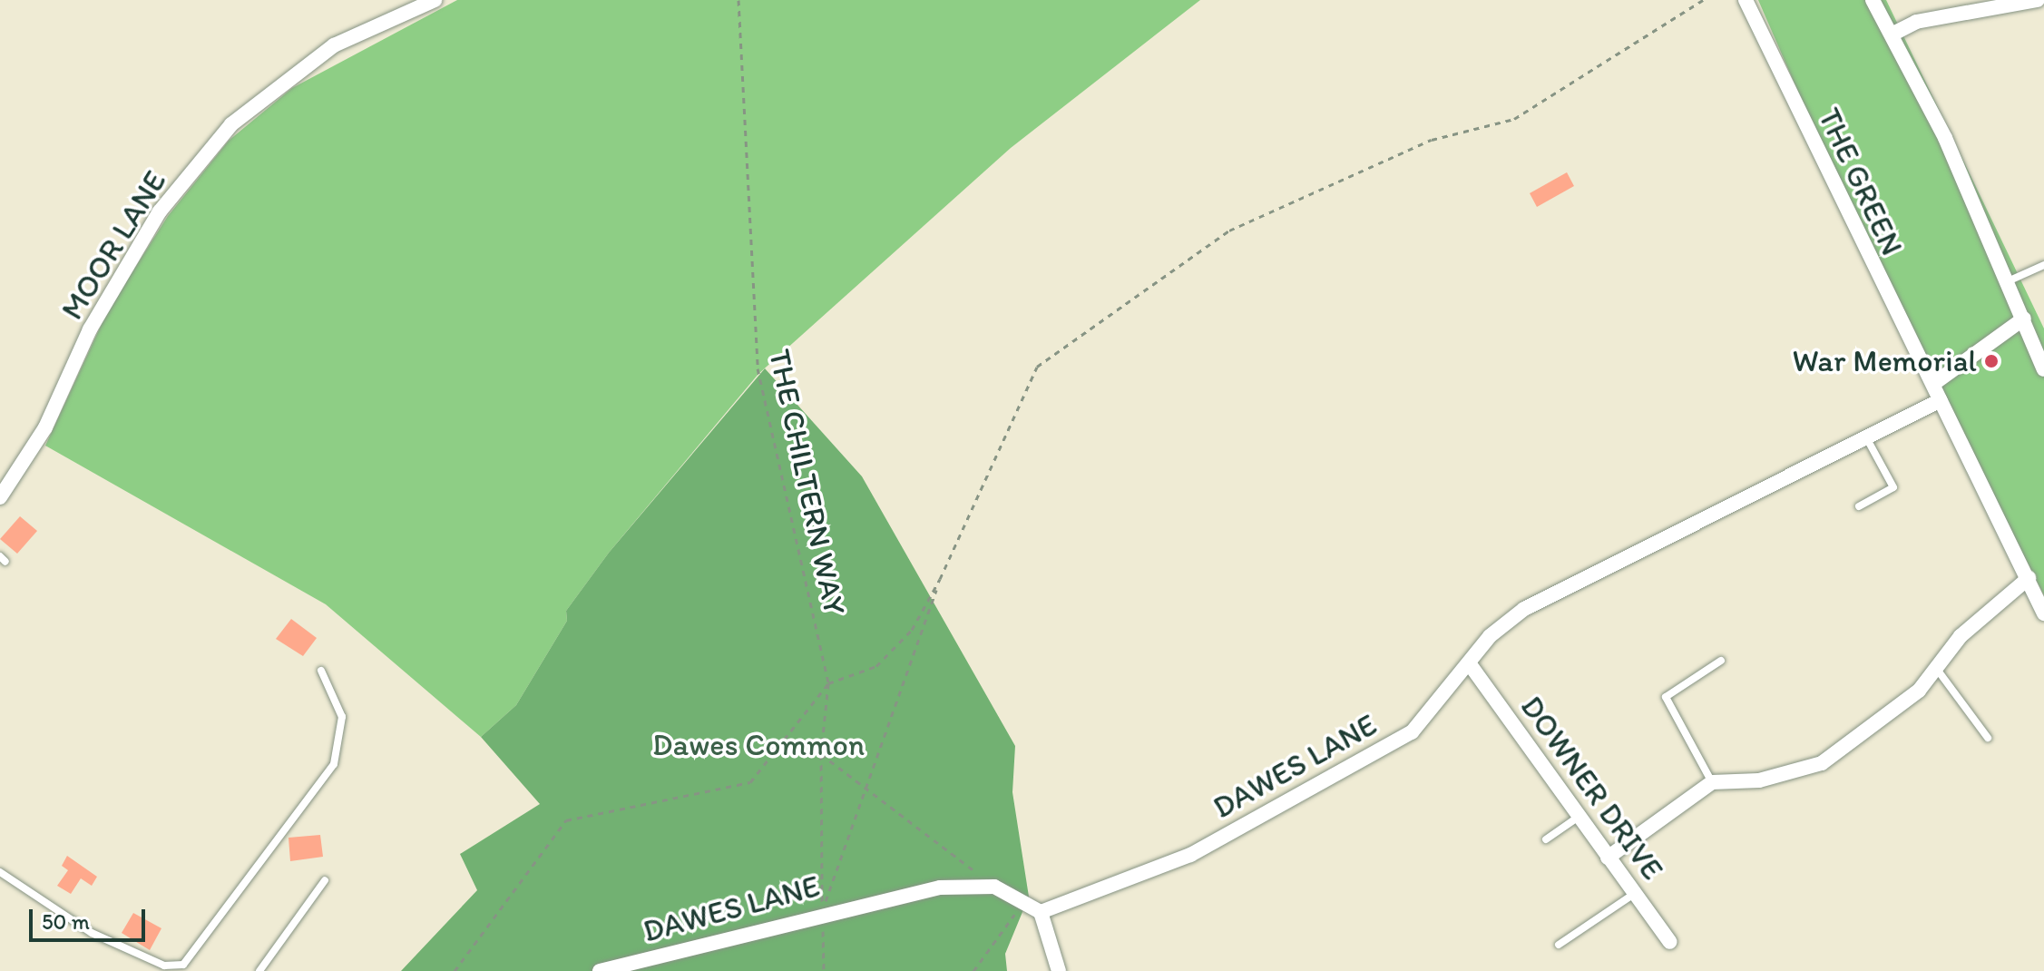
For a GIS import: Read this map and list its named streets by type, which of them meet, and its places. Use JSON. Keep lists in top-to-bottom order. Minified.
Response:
{"streets":{"street":["THE GREEN","MOOR LANE","DAWES LANE","DOWNER DRIVE"],"path":["THE CHILTERN WAY"]},"crossings":[["THE GREEN","DAWES LANE"],["THE CHILTERN WAY","DAWES LANE"],["DAWES LANE","DOWNER DRIVE"]],"parks":["Dawes Common"],"places":["War Memorial"],"scale_bar":"50 m"}
